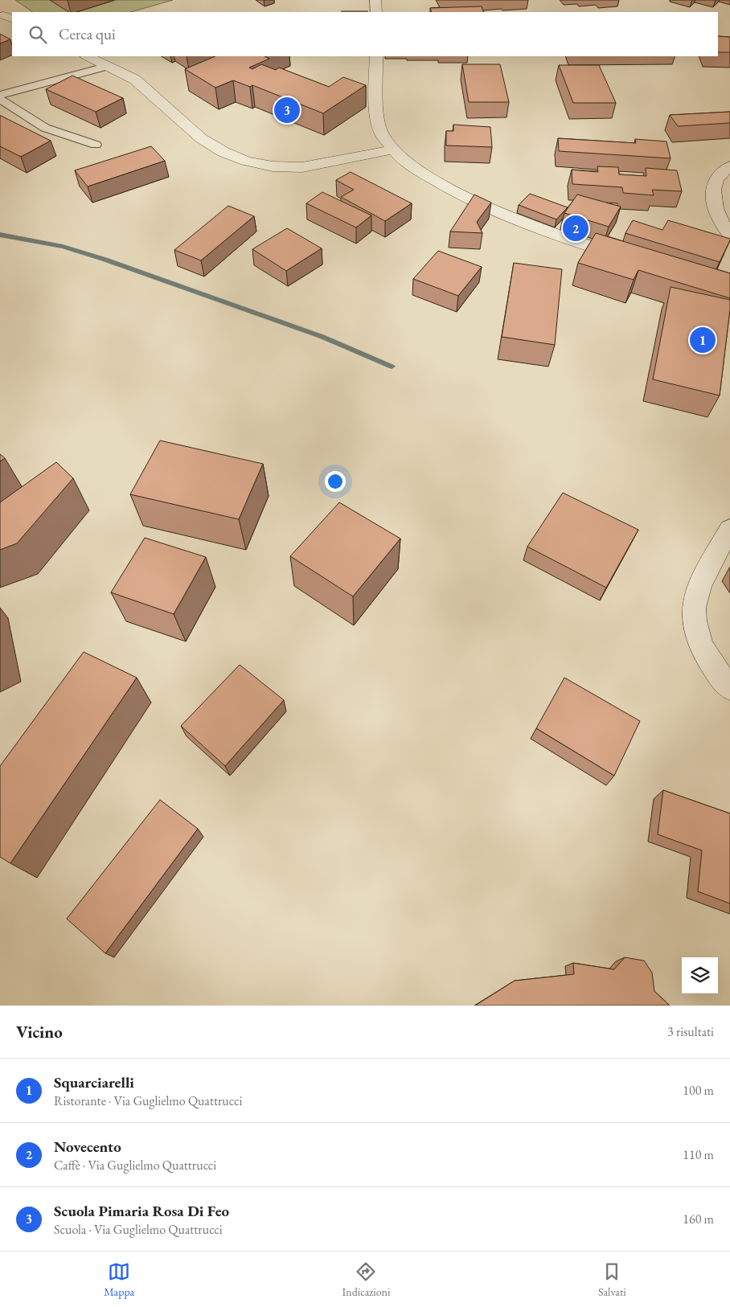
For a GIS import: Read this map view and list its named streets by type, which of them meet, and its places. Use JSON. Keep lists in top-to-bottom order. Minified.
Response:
{"page":{"search":"Cerca qui","pins":["3","2","1"],"heading":["Vicino","3 risultati"],"list":[{"mark":"1","name":"Squarciarelli","note":"Ristorante · Via Guglielmo Quattrucci","value":"100 m"},{"mark":"2","name":"Novecento","note":"Caffè · Via Guglielmo Quattrucci","value":"110 m"},{"mark":"3","name":"Scuola Pimaria Rosa Di Feo","note":"Scuola · Via Guglielmo Quattrucci","value":"160 m"}],"nav":["Mappa","Indicazioni","Salvati"]}}
